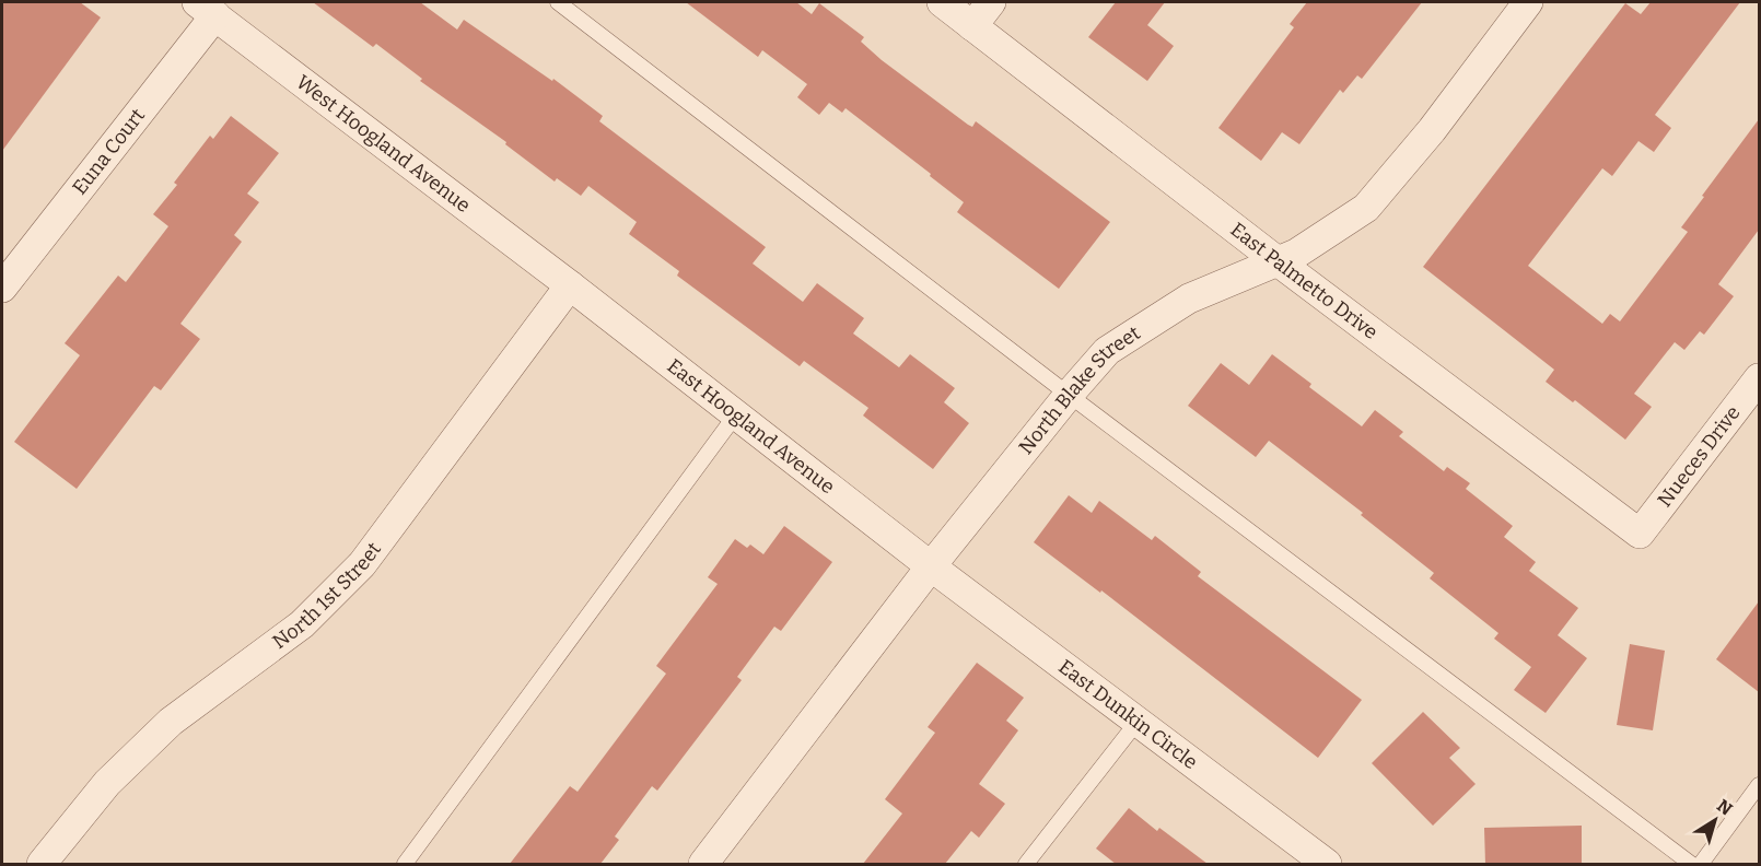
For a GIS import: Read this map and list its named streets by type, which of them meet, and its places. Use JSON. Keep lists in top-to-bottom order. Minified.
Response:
{"streets":{"street":["West Hoogland Avenue","Euna Court","East Palmetto Drive","North Blake Street","East Hoogland Avenue","Nueces Drive","North 1st Street","East Dunkin Circle"]},"crossings":[["West Hoogland Avenue","Euna Court"],["West Hoogland Avenue","East Hoogland Avenue"],["West Hoogland Avenue","North 1st Street"],["East Palmetto Drive","North Blake Street"],["East Palmetto Drive","Nueces Drive"],["North Blake Street","East Hoogland Avenue"],["North Blake Street","East Dunkin Circle"],["East Hoogland Avenue","North 1st Street"],["East Hoogland Avenue","East Dunkin Circle"]],"north":"top right"}
